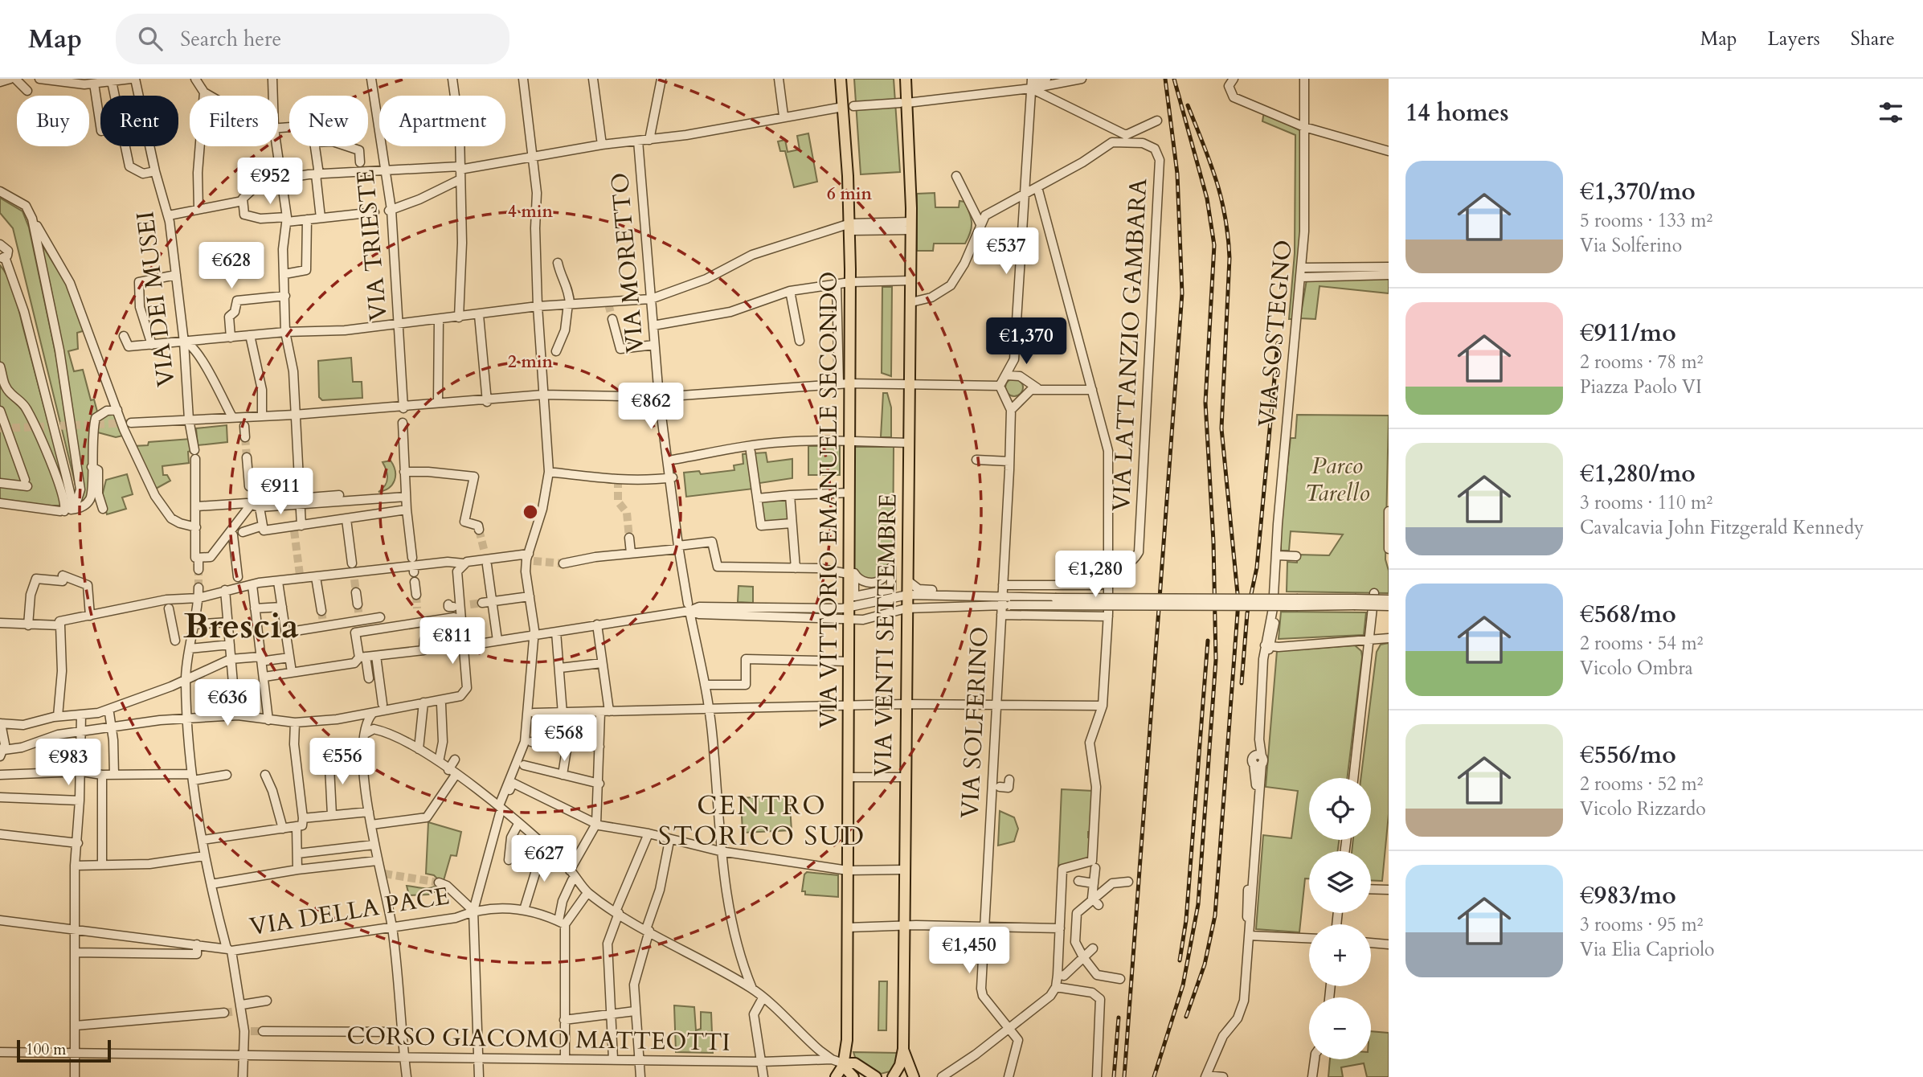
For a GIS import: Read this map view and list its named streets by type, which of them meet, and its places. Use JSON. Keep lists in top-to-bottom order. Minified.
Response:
{"streets":{"main road":["VIA VITTORIO EMANUELE SECONDO","VIA VENTI SETTEMBRE"],"street":["VIA TRIESTE","VIA MORETTO","VIA DEI MUSEI","VIA SOSTEGNO","VIA LATTANZIO GAMBARA","VIA SOLFERINO","VIA DELLA PACE","CORSO GIACOMO MATTEOTTI"]},"crossings":[["VIA VITTORIO EMANUELE SECONDO","CORSO GIACOMO MATTEOTTI"]],"districts":["Brescia","CENTRO STORICO SUD"],"parks":["Parco Tarello"],"scale_bar":"100 m","page":{"header":"Map","search":"Search here","nav":["Map","Layers","Share"],"heading":"14 homes","chip":["Buy","Rent","Filters","New","Apartment"],"list":[{"name":"€1,370/mo","note":"5 rooms · 133 m² · Via Solferino"},{"name":"€911/mo","note":"2 rooms · 78 m² · Piazza Paolo VI"},{"name":"€1,280/mo","note":"3 rooms · 110 m² · Cavalcavia John Fitzgerald Kennedy"},{"name":"€568/mo","note":"2 rooms · 54 m² · Vicolo Ombra"},{"name":"€556/mo","note":"2 rooms · 52 m² · Vicolo Rizzardo"},{"name":"€983/mo","note":"3 rooms · 95 m² · Via Elia Capriolo"}],"price":["€952","€537","€628","€1,370","€862","€911","€1,280","€811","€636","€568","€556","€983","€627","€1,450"],"map_buttons":["+","−"],"scale":"100 m"},"rings":["6 min","4 min","2 min"]}
